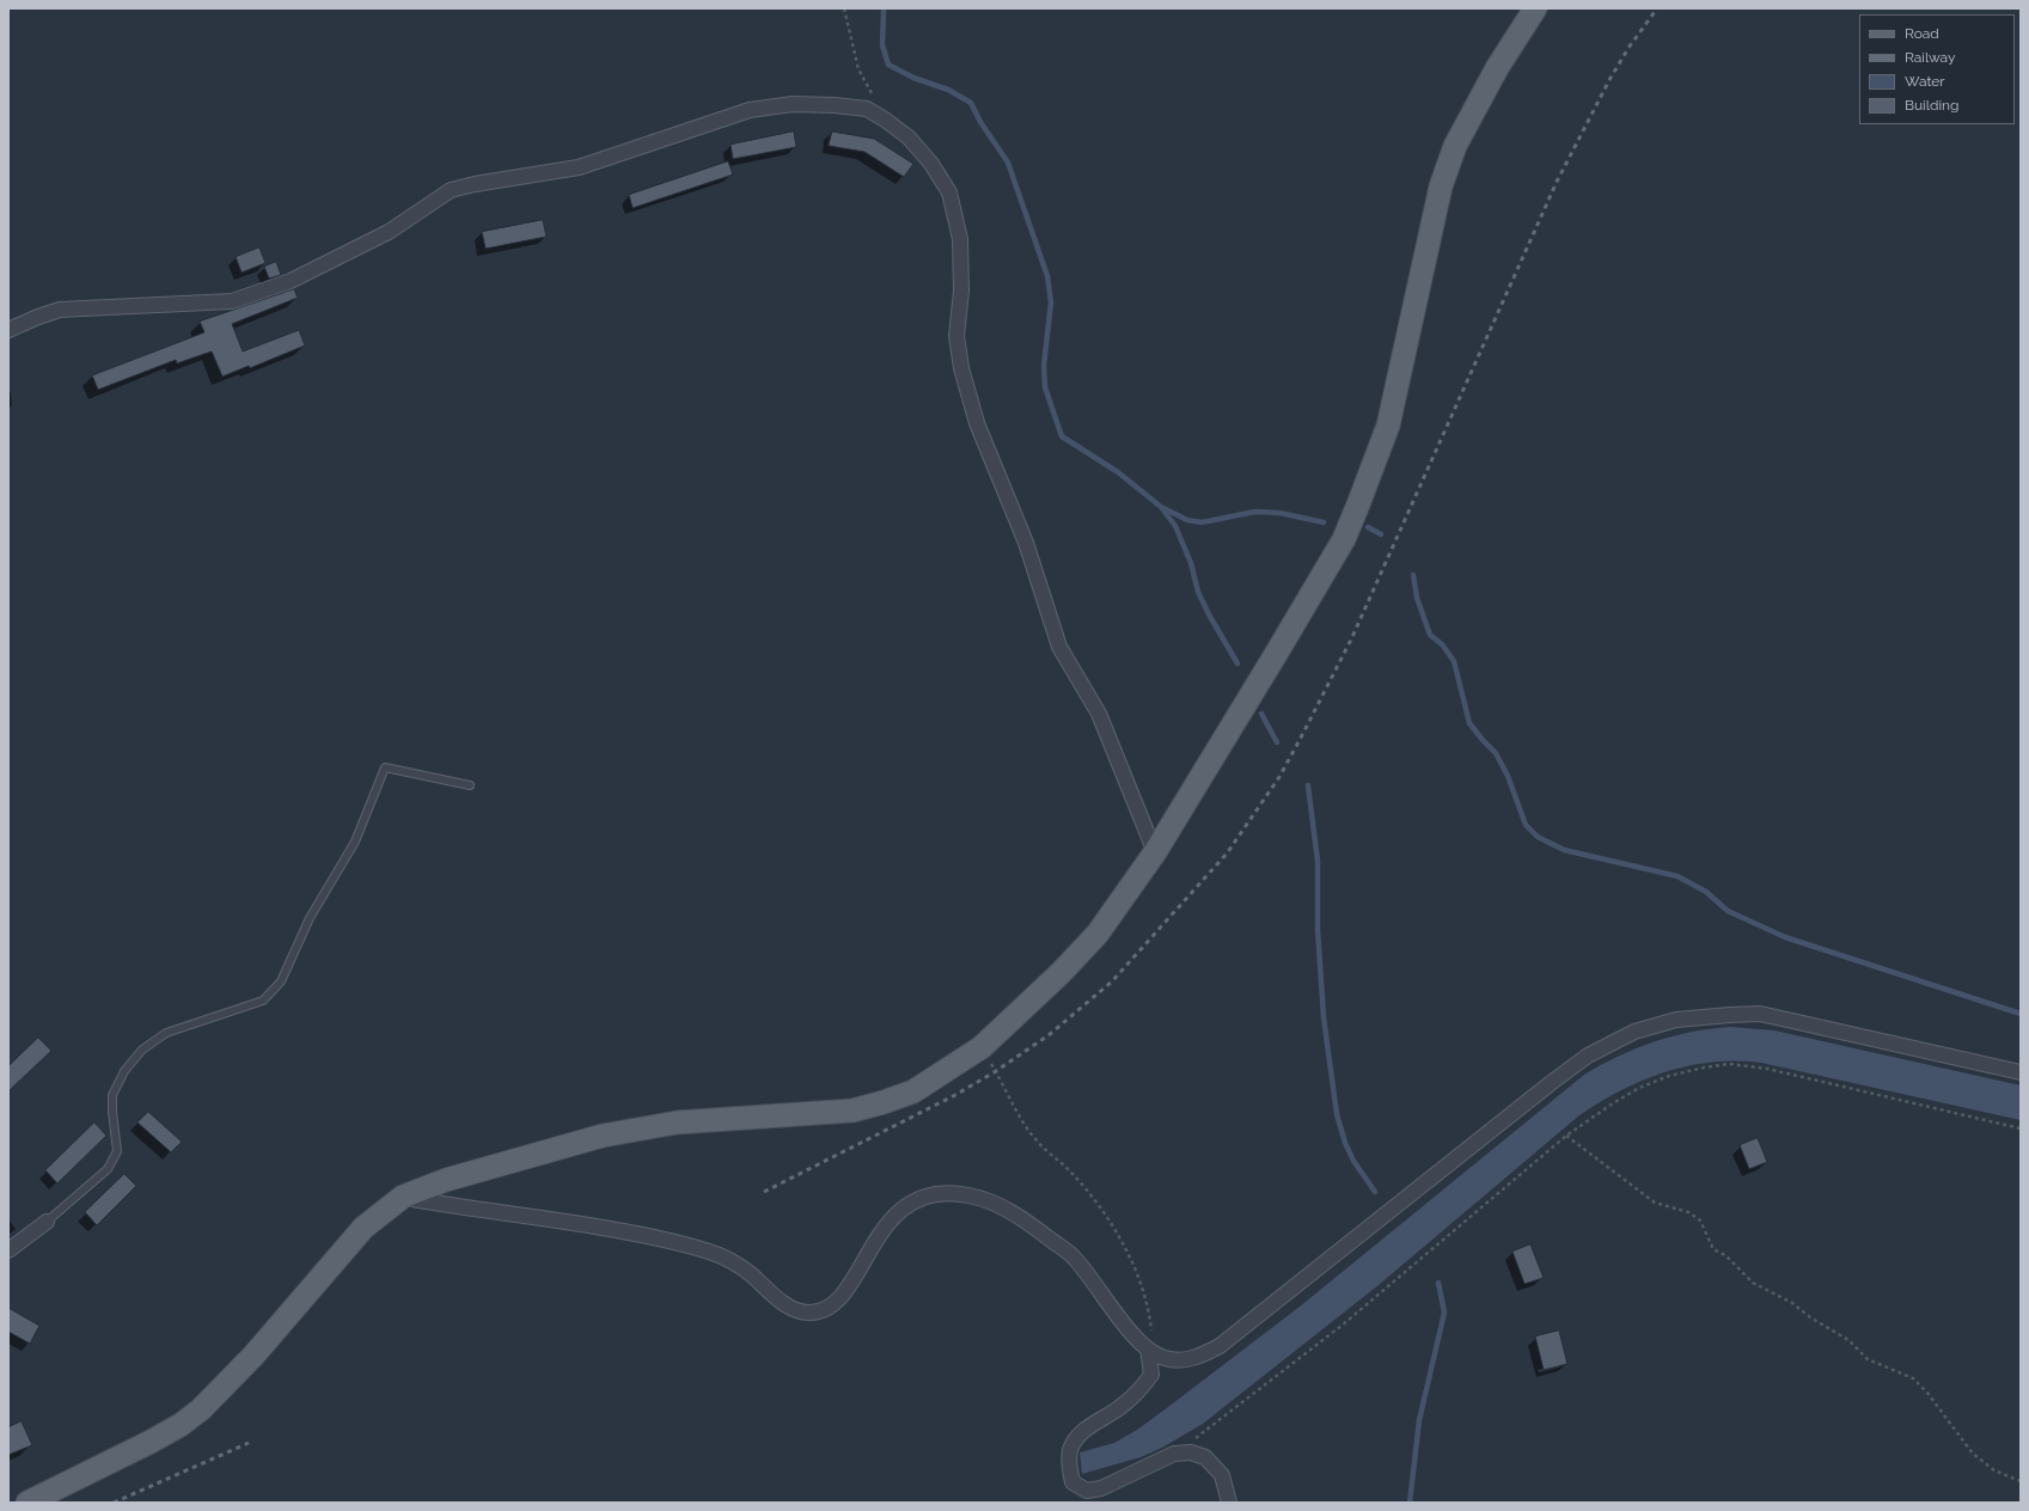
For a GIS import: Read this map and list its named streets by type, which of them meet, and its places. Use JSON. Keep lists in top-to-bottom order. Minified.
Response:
{"legend":["Road","Railway","Water","Building"]}
